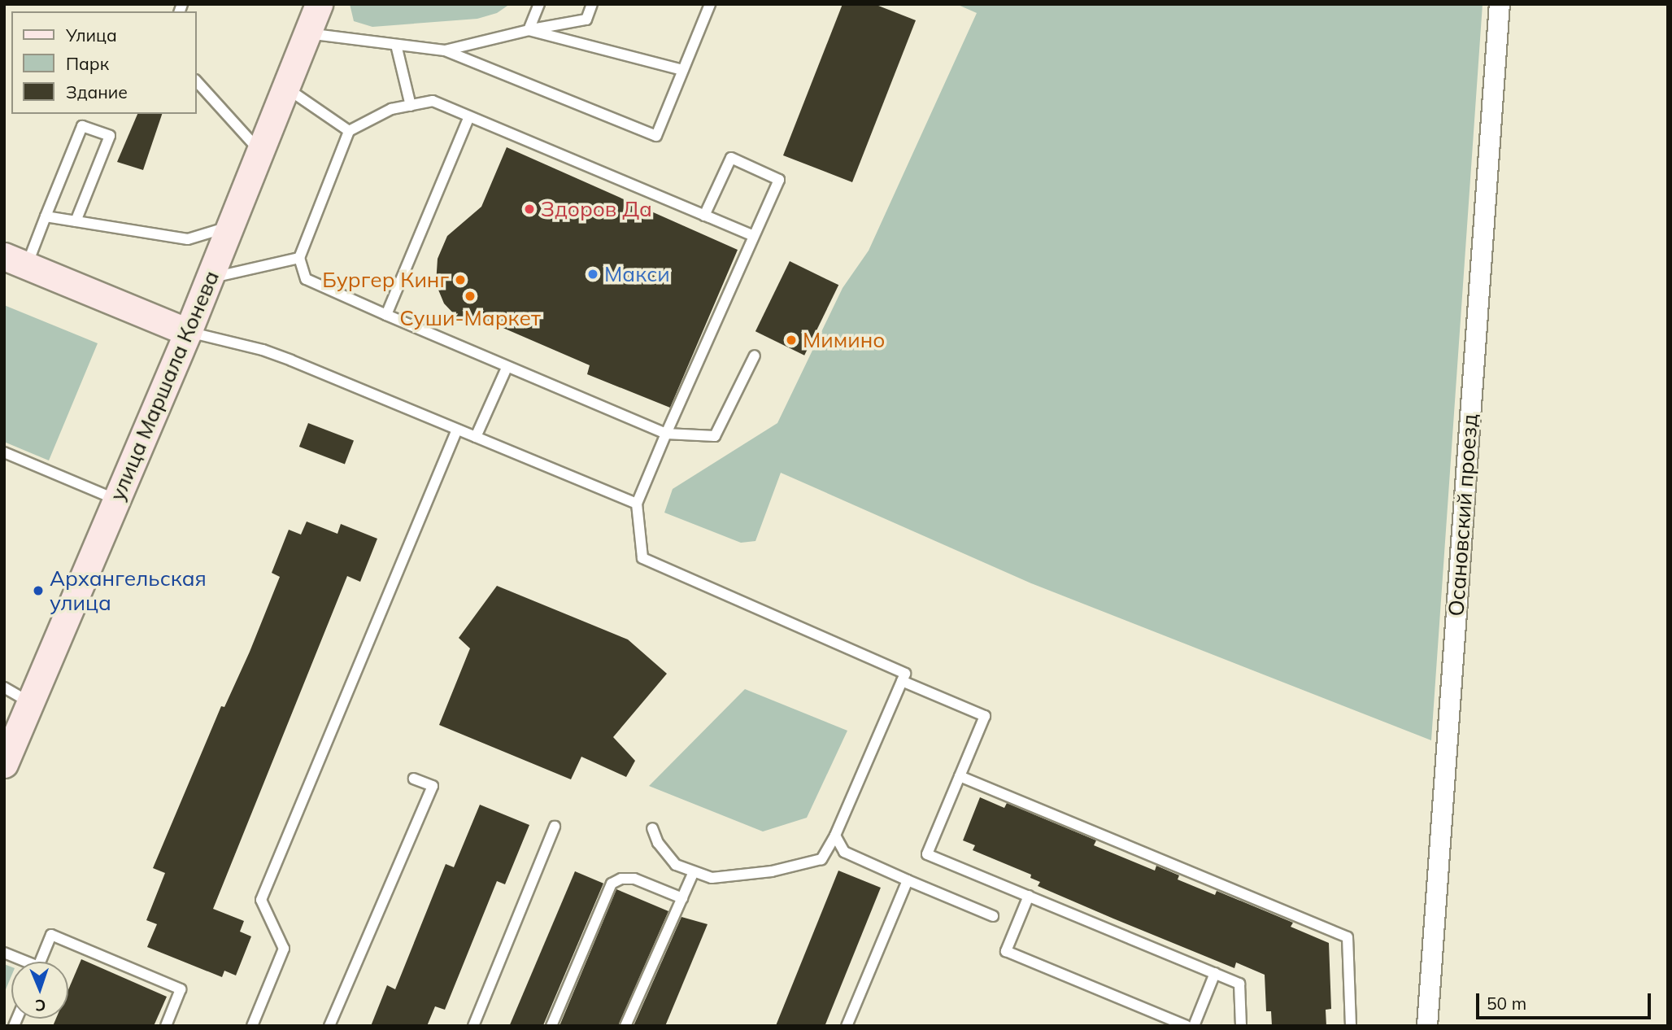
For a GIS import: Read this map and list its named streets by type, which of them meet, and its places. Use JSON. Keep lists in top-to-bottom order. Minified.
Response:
{"streets":{"main road":["улица Маршала Конева"],"street":["Осановский проезд"]},"places":["Здоров Да","Макси","Бургер Кинг","Суши-Маркет","Мимино","Архангельская улица"],"legend":["Улица","Парк","Здание"],"scale_bar":"50 m","north":"bottom"}
